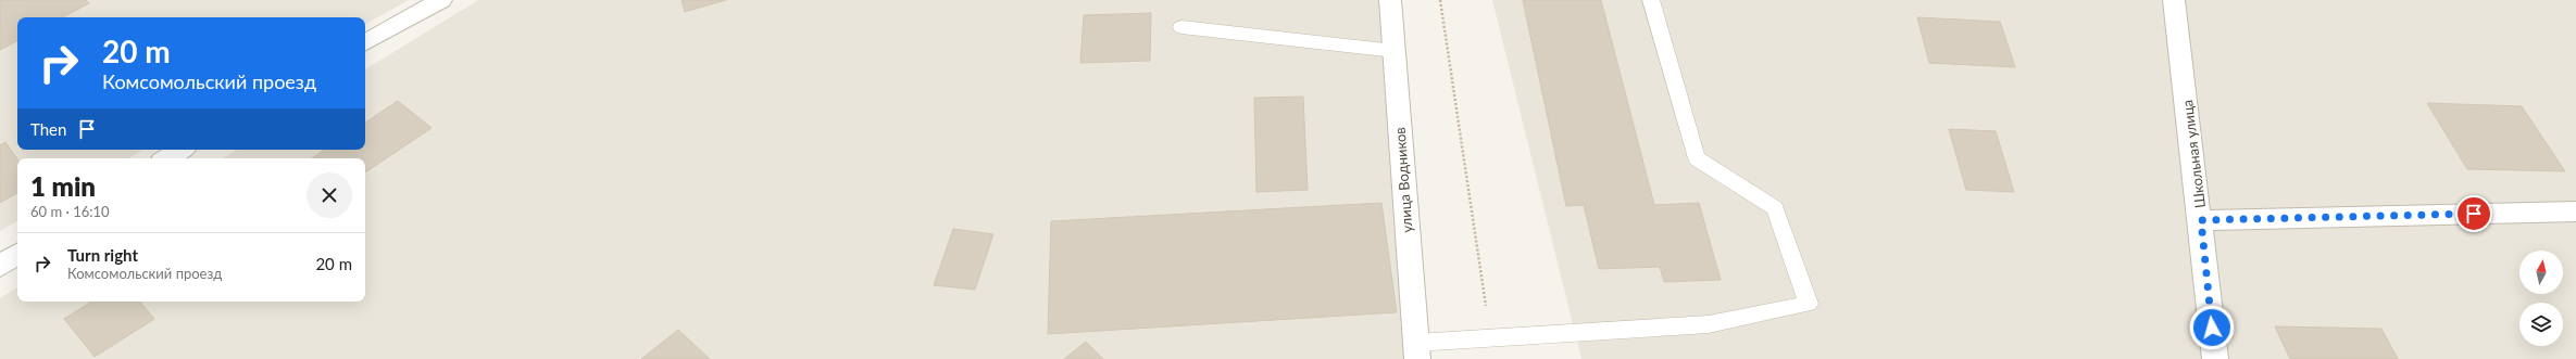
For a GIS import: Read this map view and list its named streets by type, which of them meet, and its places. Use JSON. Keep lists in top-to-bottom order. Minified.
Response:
{"streets":{"street":["Школьная улица","улица Водников"]},"north":"top","page":{"turn":["20 m","Комсомольский проезд"],"then":"Then","heading":["1 min","60 m · 16:10"],"list":[{"name":"Turn right","note":"Комсомольский проезд","value":"20 m"}]}}
